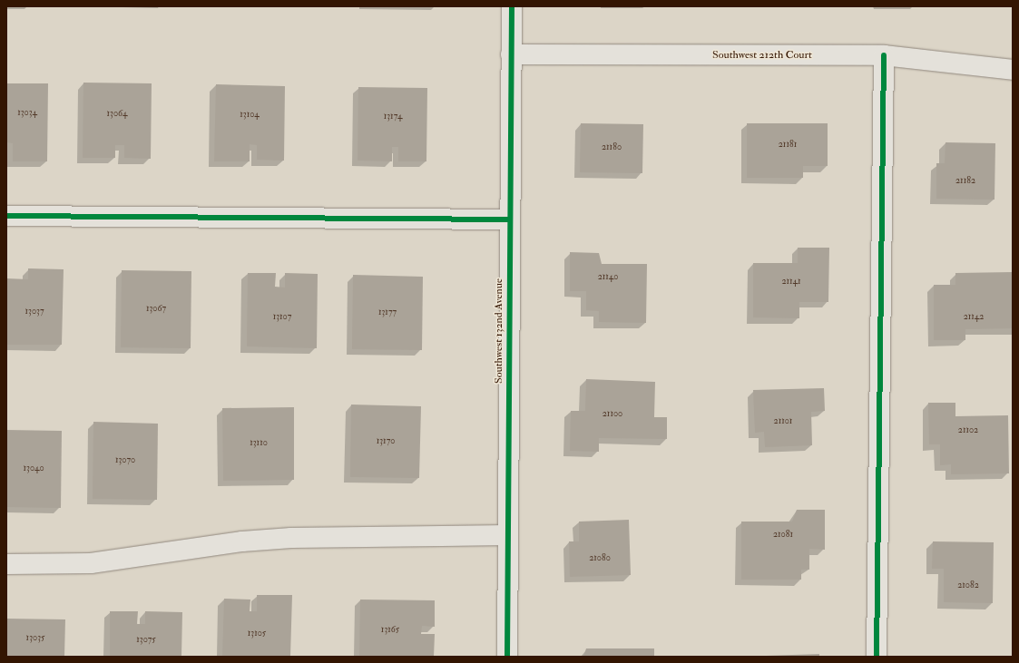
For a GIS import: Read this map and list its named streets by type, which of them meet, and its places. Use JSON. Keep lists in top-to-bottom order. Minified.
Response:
{"streets":{"street":["Southwest 212th Court","Southwest 132nd Avenue"]},"crossings":[["Southwest 212th Court","Southwest 132nd Avenue"]],"house_numbers":["13034","13064","13104","13174","21181","21180","21182","21140","21141","13067","13037","13177","13107","21142","21100","21101","21102","13170","13110","13070","13040","21081","21080","21082","13165","13105","13035","13075"]}
